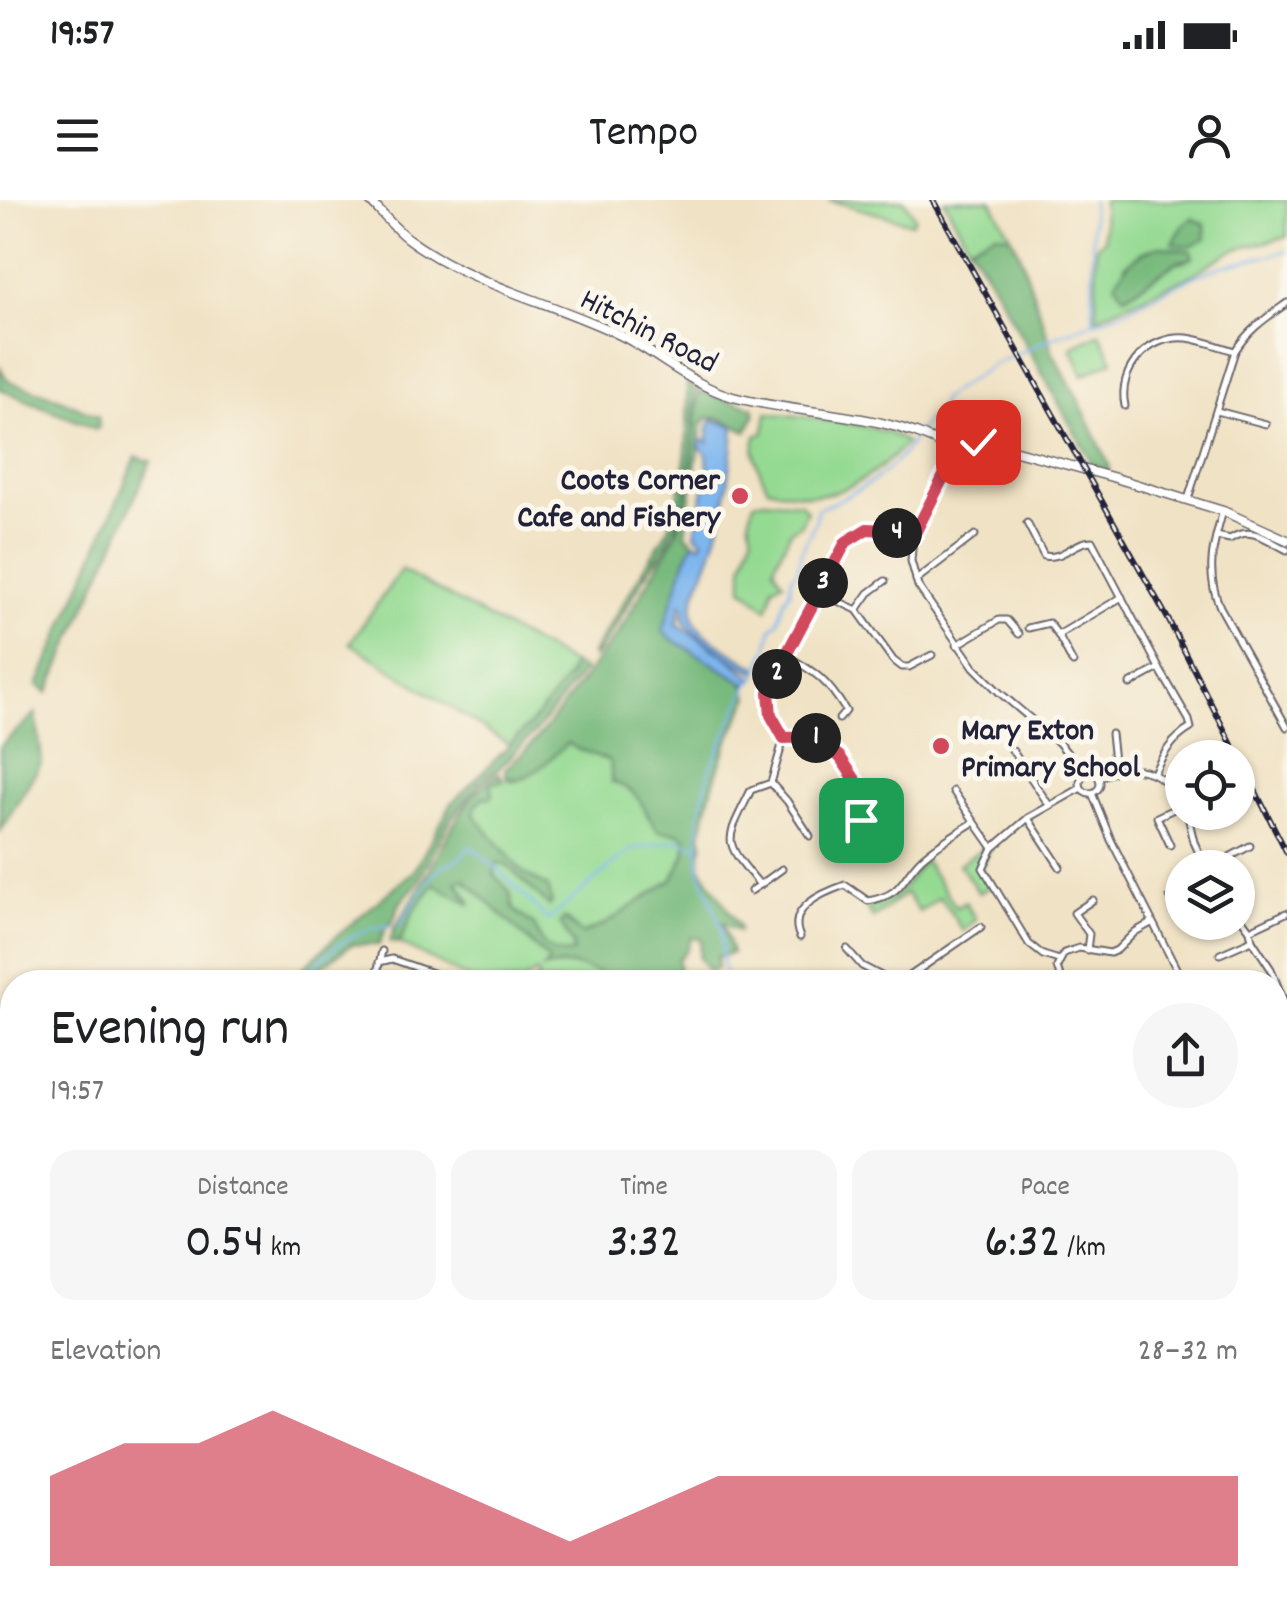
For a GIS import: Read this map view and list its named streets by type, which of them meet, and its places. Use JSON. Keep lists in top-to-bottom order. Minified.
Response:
{"streets":{"street":["Hitchin Road"]},"places":["Coots Corner Cafe and Fishery","Mary Exton Primary School"],"page":{"status":"19:57","header":"Tempo","pins":["4","3","2","1"],"heading":["Evening run","19:57"],"stats":[["Distance","0.54 km"],["Time","3:32"],["Pace","6:32 /km"]],"chart":["Elevation","28–32 m"]}}
